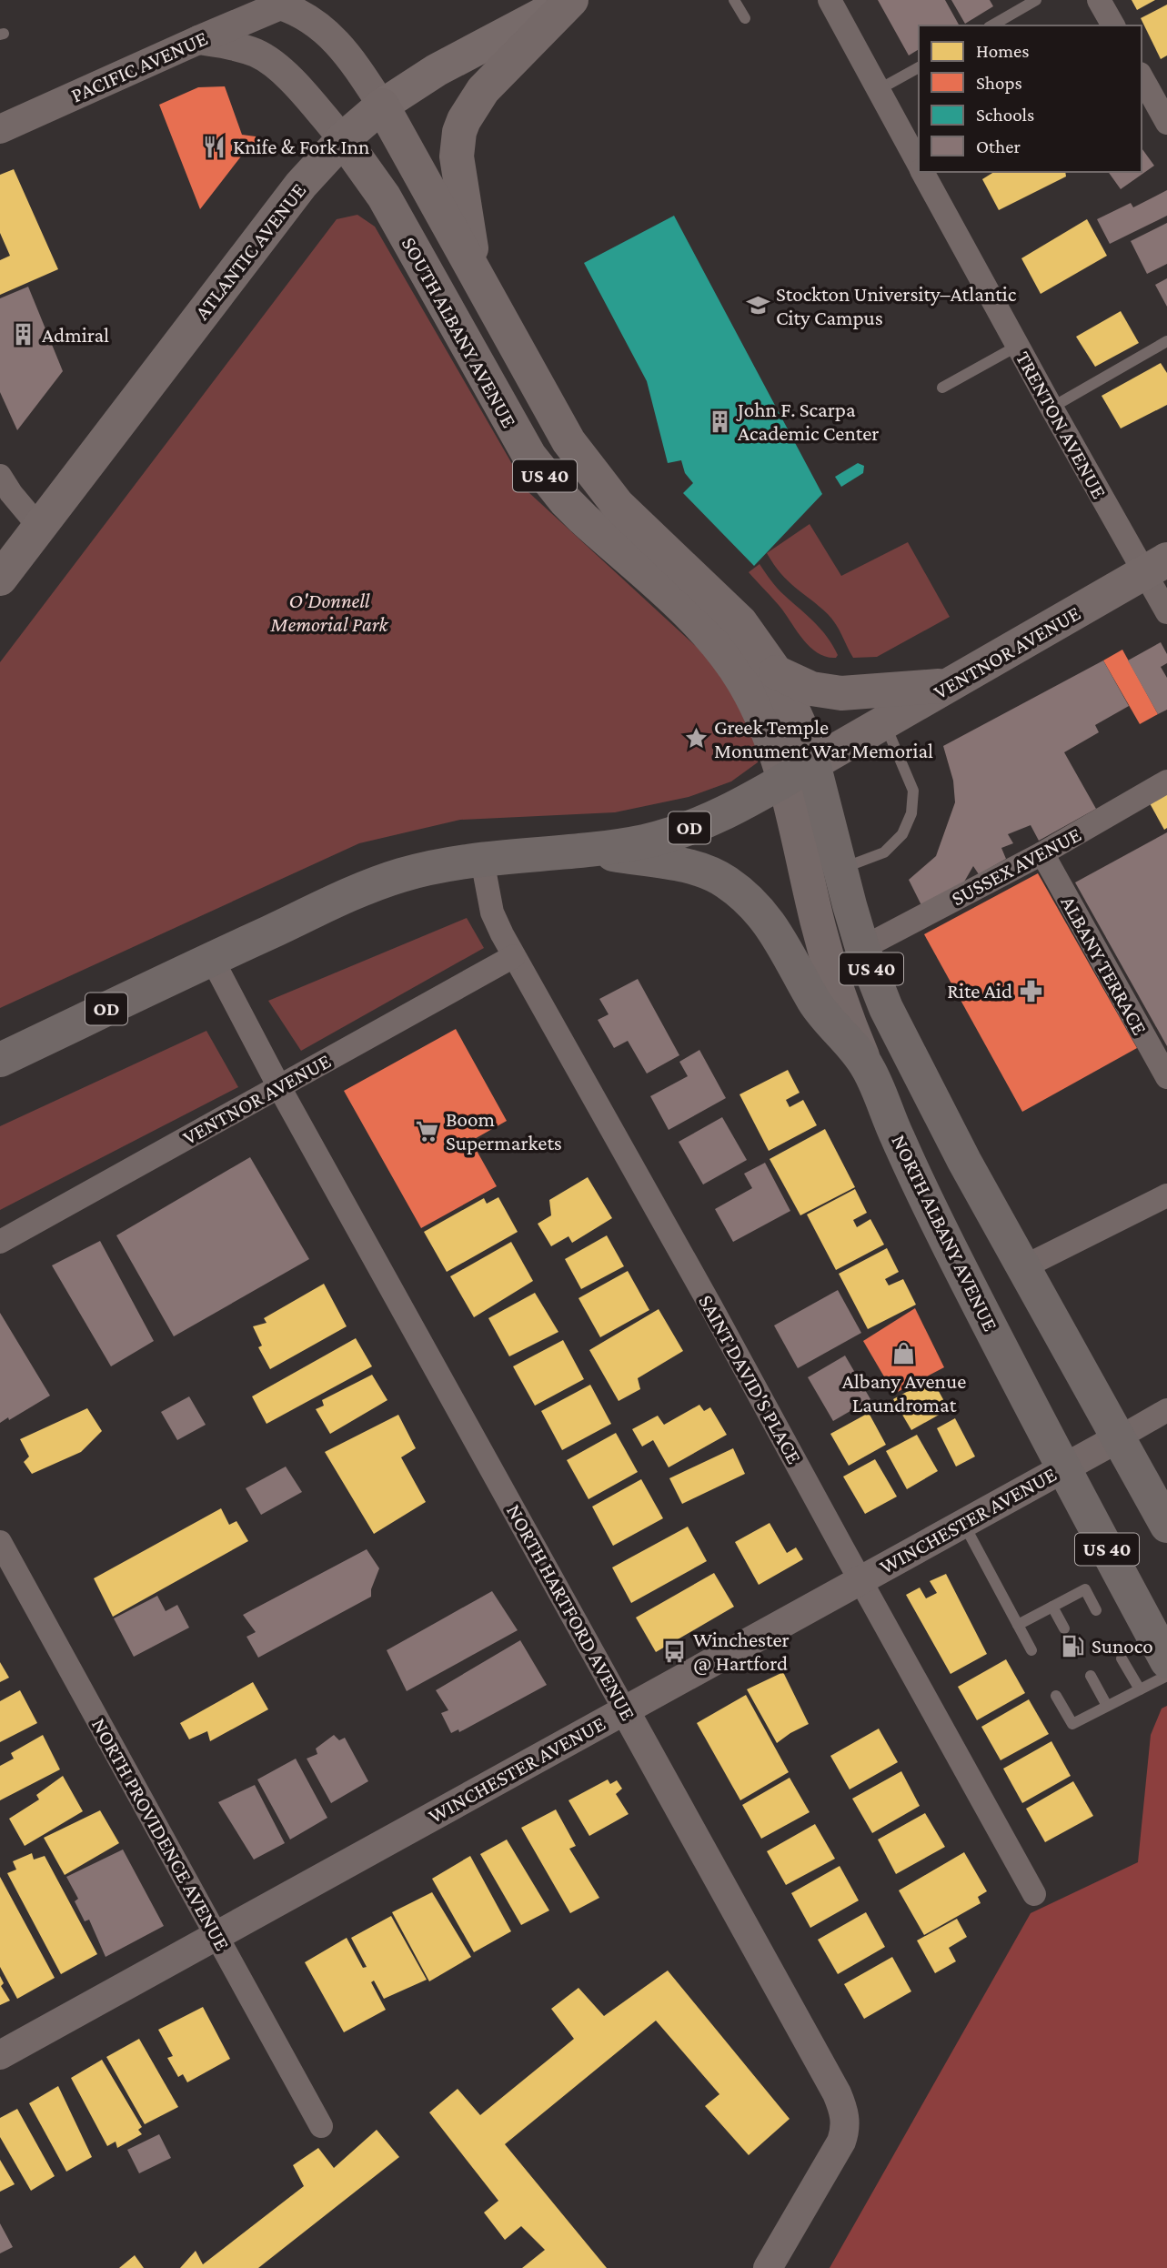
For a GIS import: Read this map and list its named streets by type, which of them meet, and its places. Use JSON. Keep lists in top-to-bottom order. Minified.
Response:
{"streets":{"highway":["US 40","OD","NORTH ALBANY AVENUE"],"main road":["ATLANTIC AVENUE","SOUTH ALBANY AVENUE","VENTNOR AVENUE"],"street":["PACIFIC AVENUE","TRENTON AVENUE","SUSSEX AVENUE","ALBANY TERRACE","SAINT DAVID'S PLACE","WINCHESTER AVENUE","NORTH HARTFORD AVENUE","NORTH PROVIDENCE AVENUE"]},"crossings":[["PACIFIC AVENUE","SOUTH ALBANY AVENUE"],["ATLANTIC AVENUE","SOUTH ALBANY AVENUE"],["SOUTH ALBANY AVENUE","US 40"],["SOUTH ALBANY AVENUE","VENTNOR AVENUE"],["SOUTH ALBANY AVENUE","OD"],["SOUTH ALBANY AVENUE","NORTH ALBANY AVENUE"],["TRENTON AVENUE","VENTNOR AVENUE"],["US 40","VENTNOR AVENUE"],["US 40","OD"],["US 40","SUSSEX AVENUE"],["US 40","NORTH ALBANY AVENUE"],["US 40","WINCHESTER AVENUE"],["VENTNOR AVENUE","OD"],["VENTNOR AVENUE","NORTH ALBANY AVENUE"],["VENTNOR AVENUE","SAINT DAVID'S PLACE"],["VENTNOR AVENUE","NORTH HARTFORD AVENUE"],["OD","NORTH ALBANY AVENUE"],["OD","SAINT DAVID'S PLACE"],["OD","NORTH HARTFORD AVENUE"],["SUSSEX AVENUE","ALBANY TERRACE"],["NORTH ALBANY AVENUE","WINCHESTER AVENUE"],["SAINT DAVID'S PLACE","WINCHESTER AVENUE"],["WINCHESTER AVENUE","NORTH HARTFORD AVENUE"],["WINCHESTER AVENUE","NORTH PROVIDENCE AVENUE"]],"parks":["O'Donnell Memorial Park"],"places":{"restaurant":["Knife & Fork Inn"],"school or university":["Stockton University–Atlantic City Campus"],"building":["Admiral","John F. Scarpa Academic Center"],"place":["Greek Temple Monument War Memorial"],"pharmacy":["Rite Aid"],"supermarket":["Boom Supermarkets"],"shop":["Albany Avenue Laundromat"],"fuel station":["Sunoco"],"bus stop":["Winchester @ Hartford"]},"legend":["Homes","Shops","Schools","Other"]}
